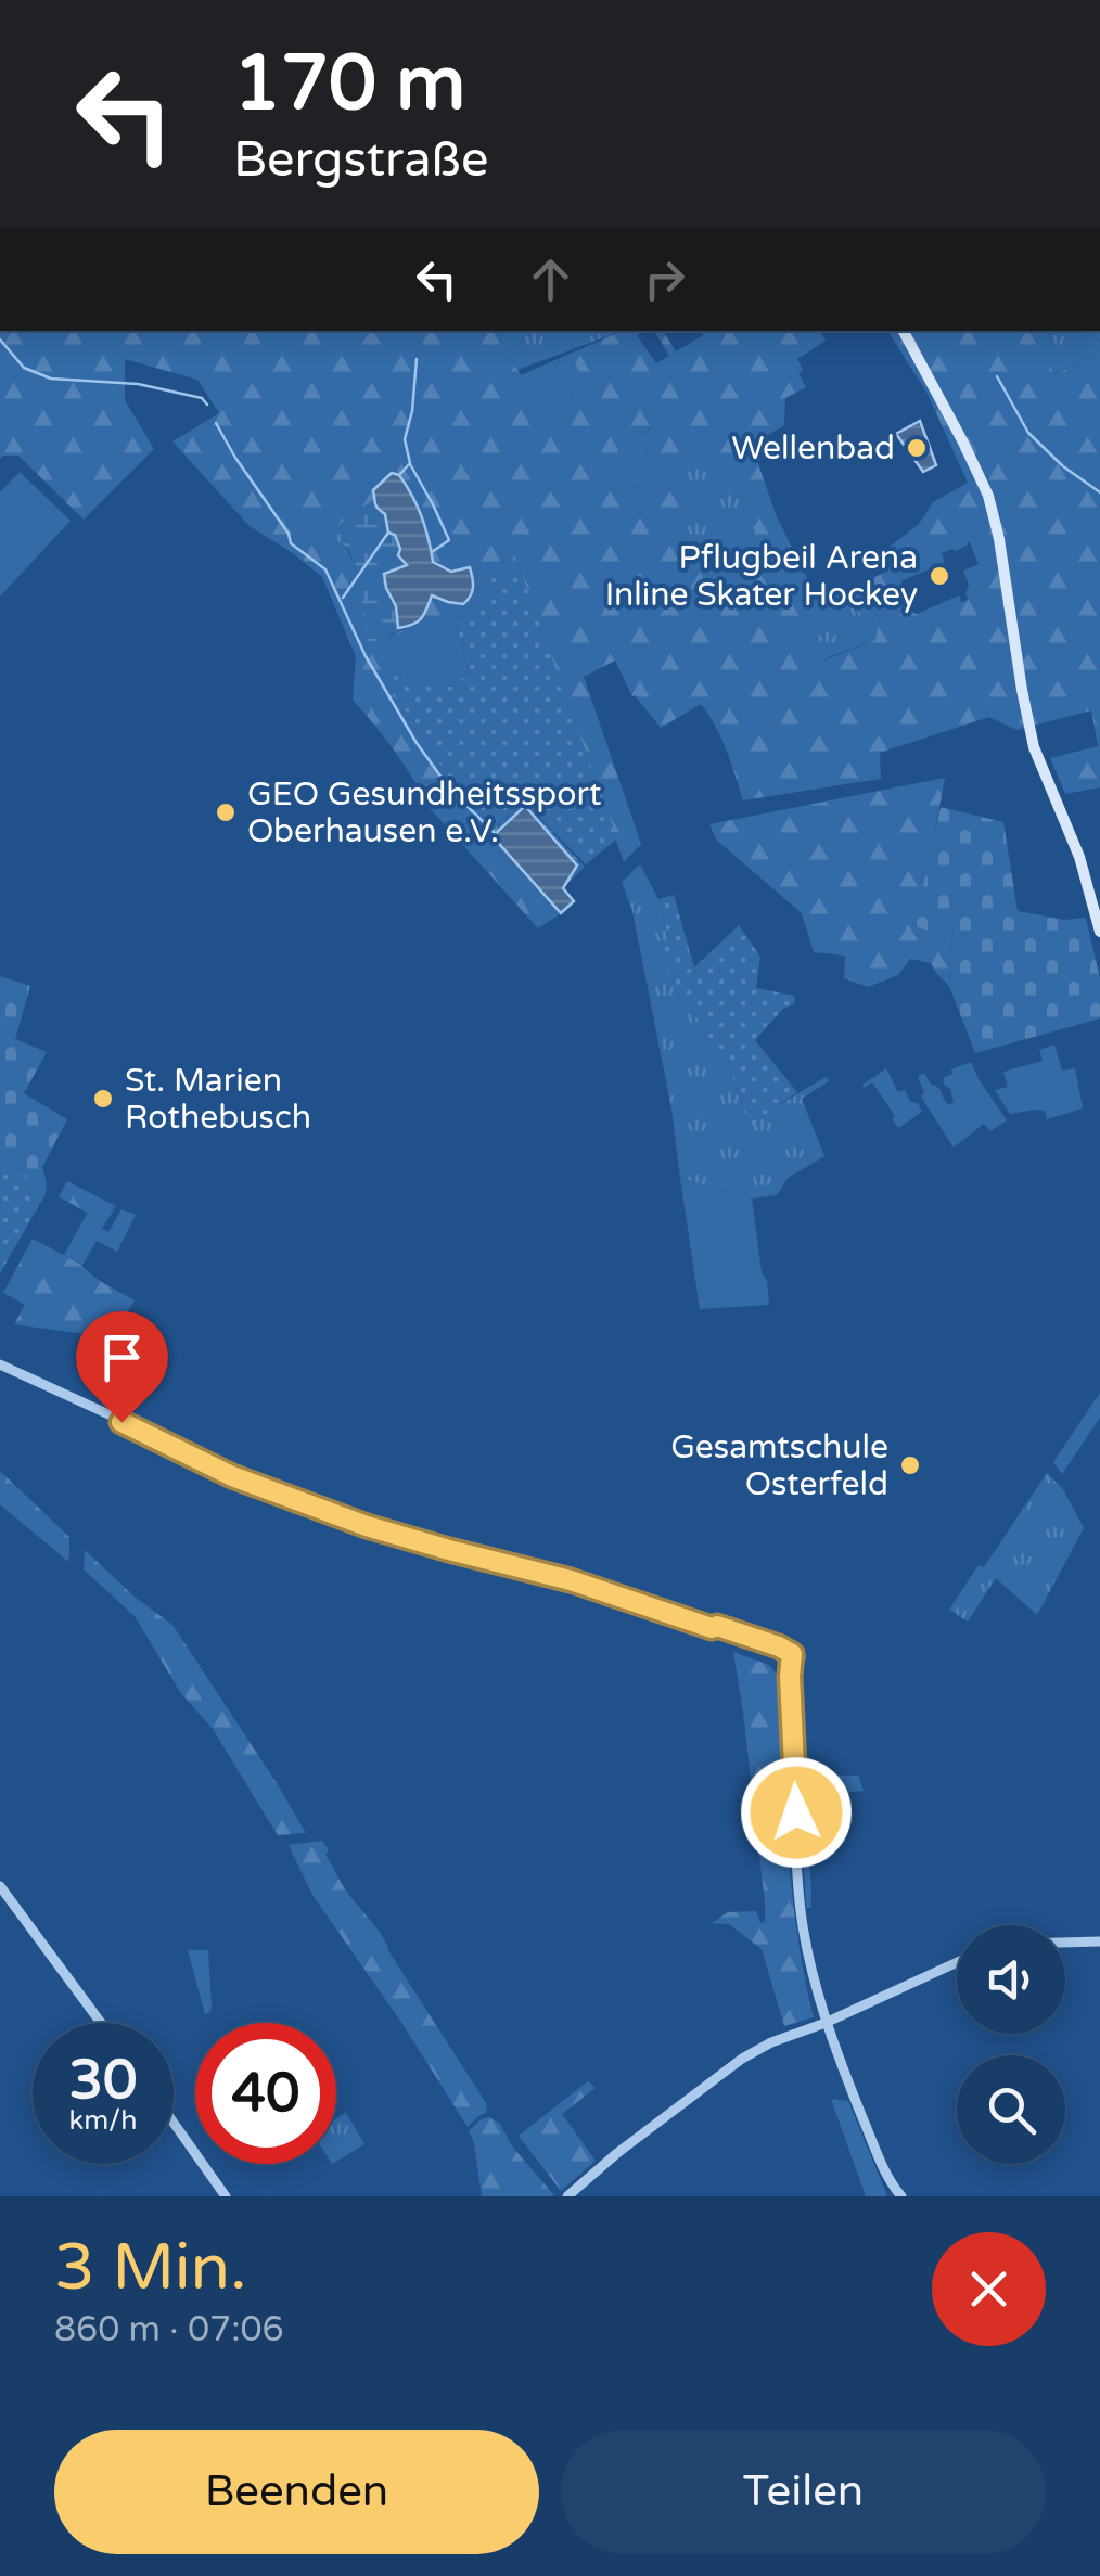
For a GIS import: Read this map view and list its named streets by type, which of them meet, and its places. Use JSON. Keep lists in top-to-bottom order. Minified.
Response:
{"places":["Wellenbad","Pflugbeil Arena Inline Skater Hockey","GEO Gesundheitssport Oberhausen e.V.","St. Marien Rothebusch","Gesamtschule Osterfeld"],"page":{"turn":["170 m","Bergstraße"],"speed":"30 km/h","limit":"40","heading":["3 Min.","860 m · 07:06"],"buttons":["Beenden","Teilen"]}}
